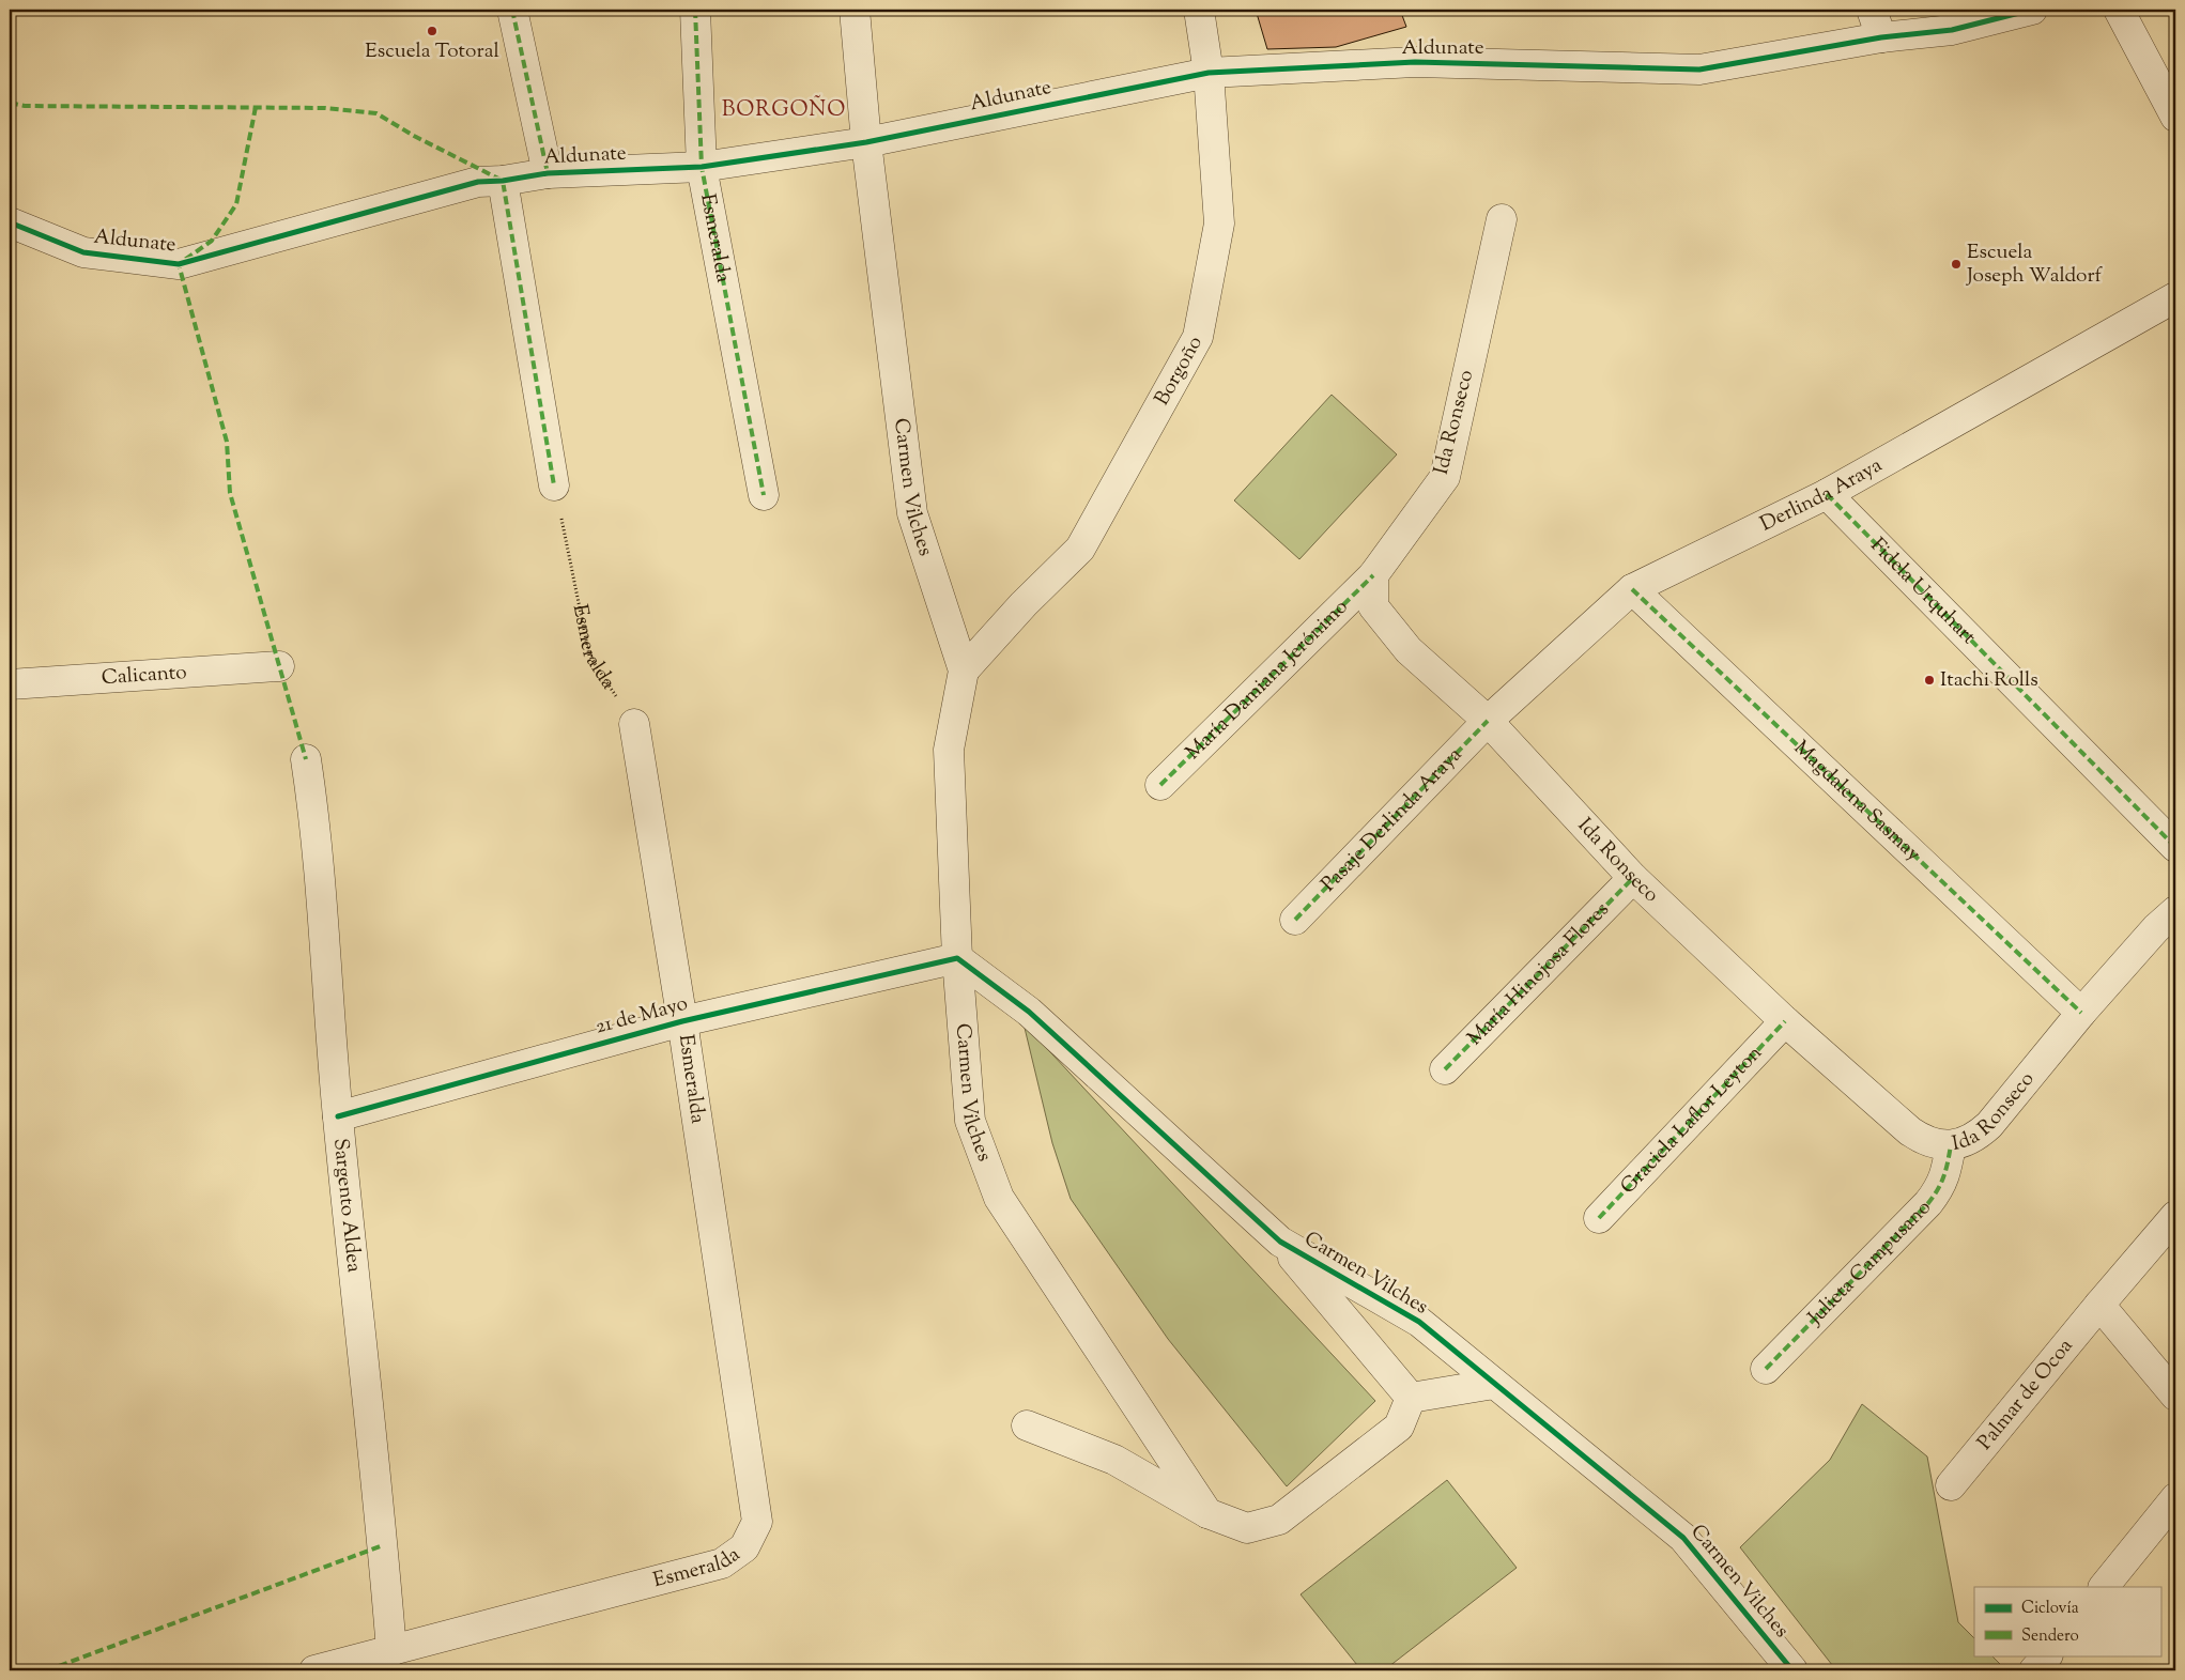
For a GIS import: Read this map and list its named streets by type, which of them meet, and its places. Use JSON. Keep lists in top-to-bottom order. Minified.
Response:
{"streets":{"street":["Aldunate","Esmeralda","Borgoño","Ida Ronseco","Carmen Vilches","Derlinda Araya","Fidela Urquhart","Calicanto","María Damiana Jerónimo","Magdalena Sasmay","Pasaje Derlinda Araya","María Hinojosa Flores","21 de Mayo","Graciela Laflor Leyton","Sargento Aldea","Julieta Campusano","Palmar de Ocoa"]},"crossings":[["Aldunate","Esmeralda"],["Aldunate","Borgoño"],["Aldunate","Carmen Vilches"],["Esmeralda","21 de Mayo"],["Esmeralda","Sargento Aldea"],["Borgoño","Carmen Vilches"],["Ida Ronseco","Derlinda Araya"],["Ida Ronseco","María Damiana Jerónimo"],["Ida Ronseco","Magdalena Sasmay"],["Ida Ronseco","Pasaje Derlinda Araya"],["Ida Ronseco","María Hinojosa Flores"],["Ida Ronseco","Graciela Laflor Leyton"],["Ida Ronseco","Julieta Campusano"],["Carmen Vilches","21 de Mayo"],["Derlinda Araya","Fidela Urquhart"],["Derlinda Araya","Magdalena Sasmay"],["Derlinda Araya","Pasaje Derlinda Araya"],["21 de Mayo","Sargento Aldea"]],"districts":["BORGOÑO"],"places":["Escuela Totoral","Escuela Joseph Waldorf","Itachi Rolls"],"legend":["Ciclovía","Sendero"]}
